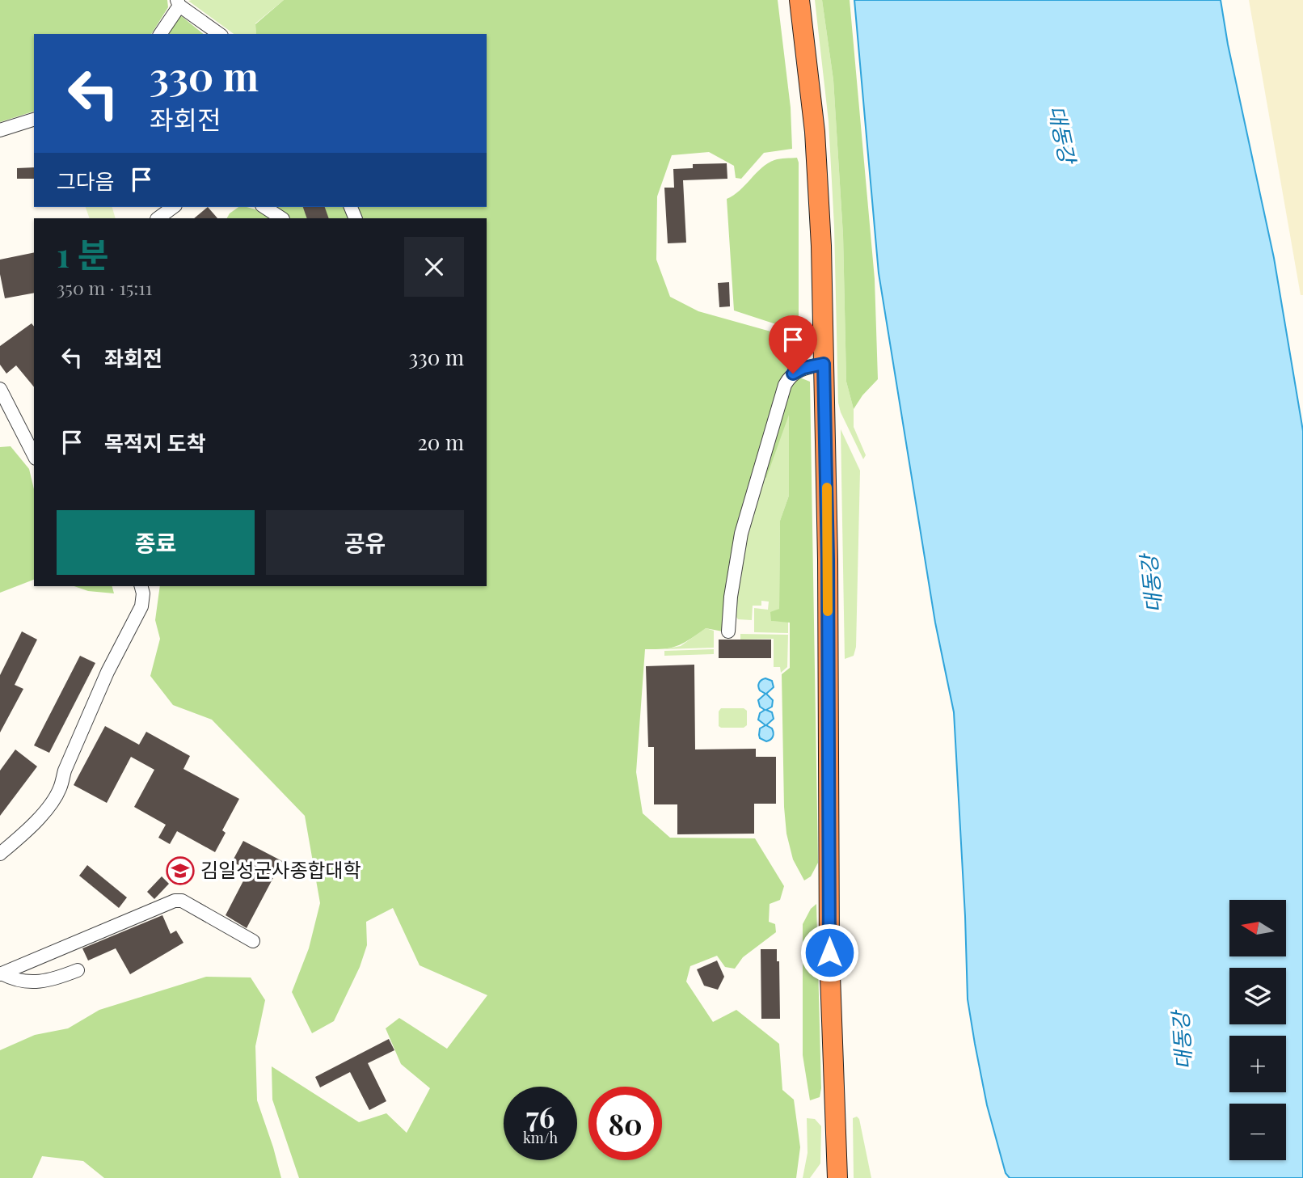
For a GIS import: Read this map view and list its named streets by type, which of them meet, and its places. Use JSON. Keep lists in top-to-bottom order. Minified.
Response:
{"water":["대동강"],"places":{"school or university":["김일성군사종합대학"]},"north":"left","page":{"turn":["330 m","좌회전"],"then":"그다음","heading":["1 분","350 m · 15:11"],"list":[{"name":"좌회전","value":"330 m"},{"name":"목적지 도착","value":"20 m"}],"buttons":["종료","공유"],"map_buttons":["+","−"],"speed":"76 km/h","limit":"80"}}
